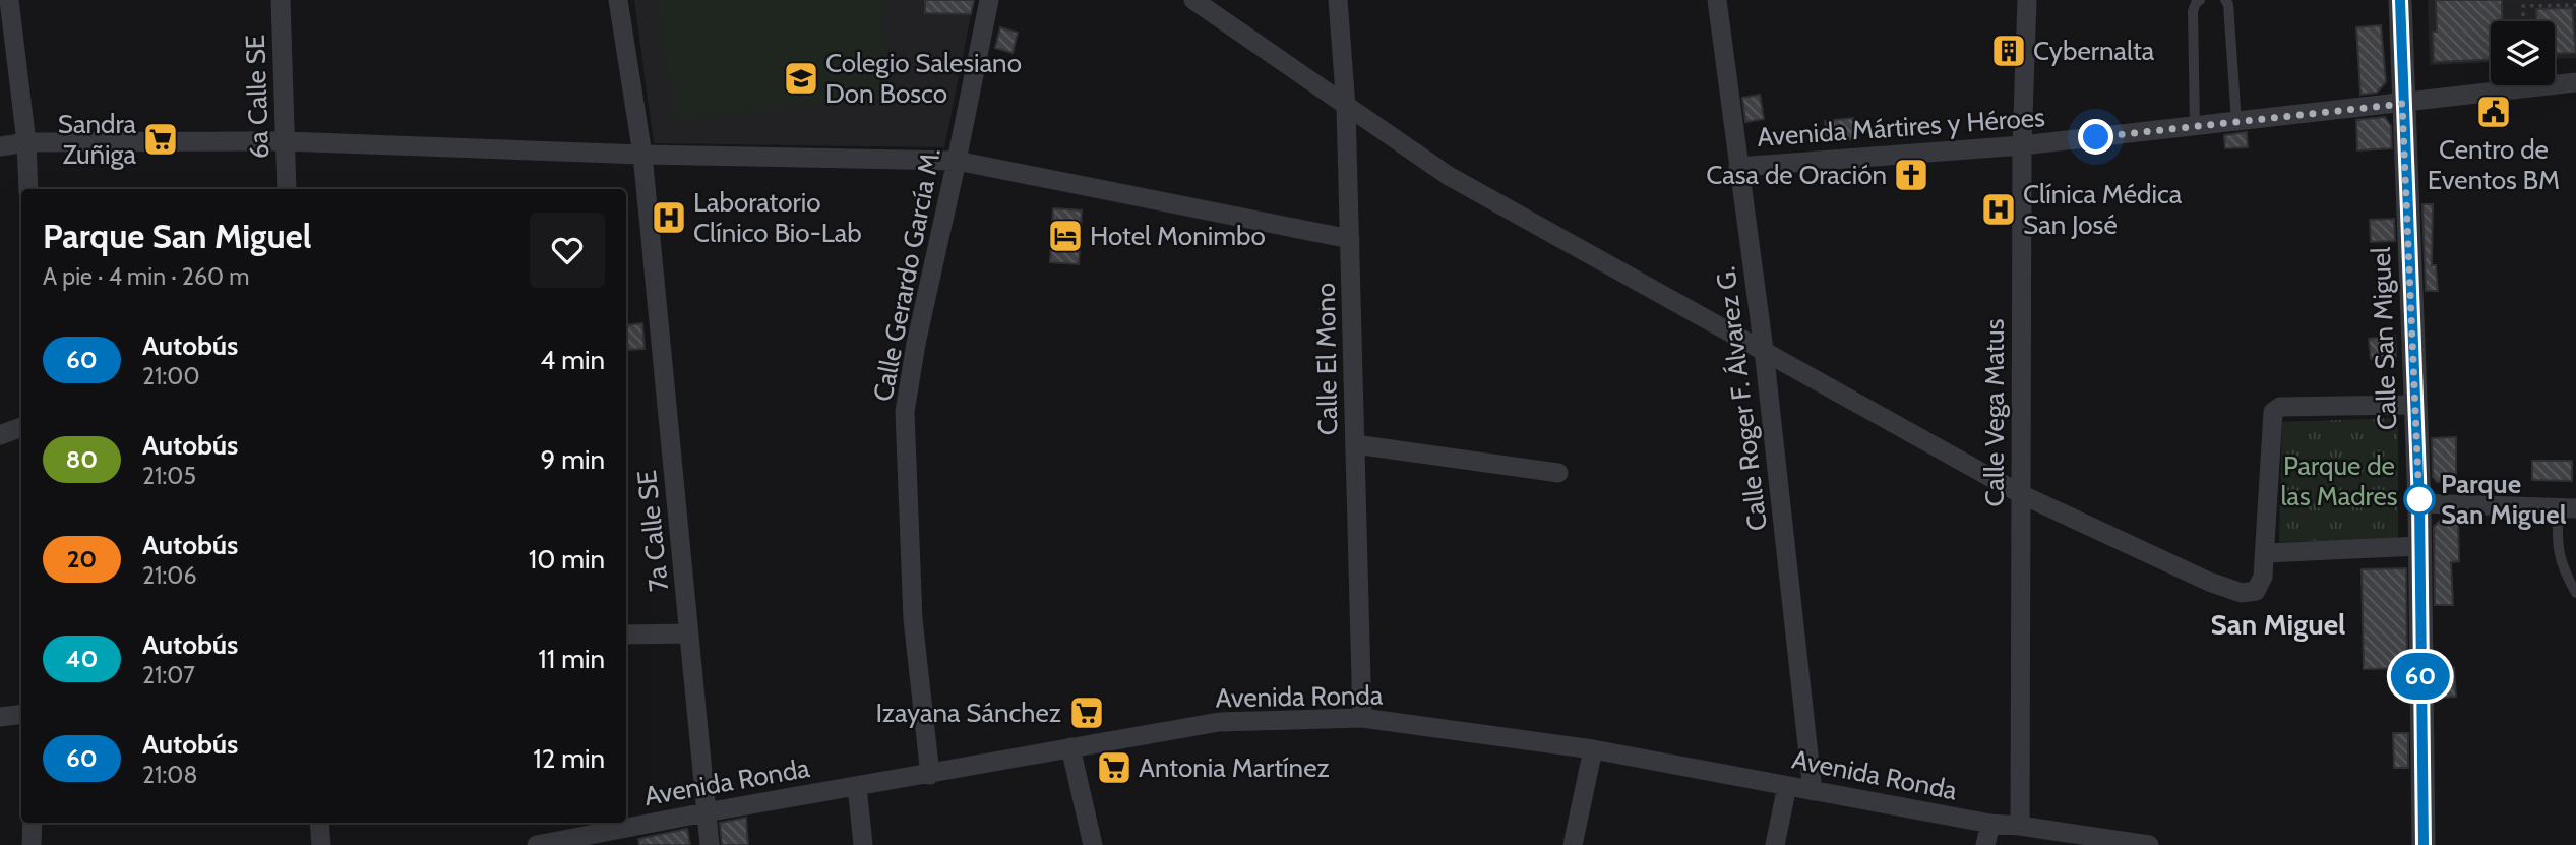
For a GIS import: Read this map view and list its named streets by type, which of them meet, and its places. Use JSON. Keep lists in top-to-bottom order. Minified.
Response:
{"streets":{"street":["6a Calle SE","Avenida Mártires y Héroes","Calle Gerardo García M.","Calle San Miguel","Calle El Mono","Calle Roger F. Álvarez G.","Calle Vega Matus","7a Calle SE","Avenida Ronda"]},"crossings":[["Avenida Mártires y Héroes","Calle San Miguel"],["Avenida Mártires y Héroes","Calle Roger F. Álvarez G."],["Avenida Mártires y Héroes","Calle Vega Matus"],["Calle Gerardo García M.","Avenida Ronda"],["Calle El Mono","Avenida Ronda"],["Calle Roger F. Álvarez G.","Avenida Ronda"],["Calle Vega Matus","Avenida Ronda"],["7a Calle SE","Avenida Ronda"]],"districts":["San Miguel"],"parks":["Parque de las Madres"],"places":{"building":["Cybernalta"],"school or university":["Colegio Salesiano Don Bosco"],"public building":["Centro de Eventos BM"],"supermarket":["Sandra Zuñiga","Izayana Sánchez","Antonia Martínez"],"church":["Casa de Oración"],"hospital":["Clínica Médica San José","Laboratorio Clínico Bio-Lab"],"hotel":["Hotel Monimbo"],"other":["Parque San Miguel"]},"lines":["bus line 60"],"page":{"on_map":"60","heading":["Parque San Miguel","A pie · 4 min · 260 m"],"list":[{"mark":"60","name":"Autobús","note":"21:00","value":"4 min"},{"mark":"80","name":"Autobús","note":"21:05","value":"9 min"},{"mark":"20","name":"Autobús","note":"21:06","value":"10 min"},{"mark":"40","name":"Autobús","note":"21:07","value":"11 min"},{"mark":"60","name":"Autobús","note":"21:08","value":"12 min"}]}}
